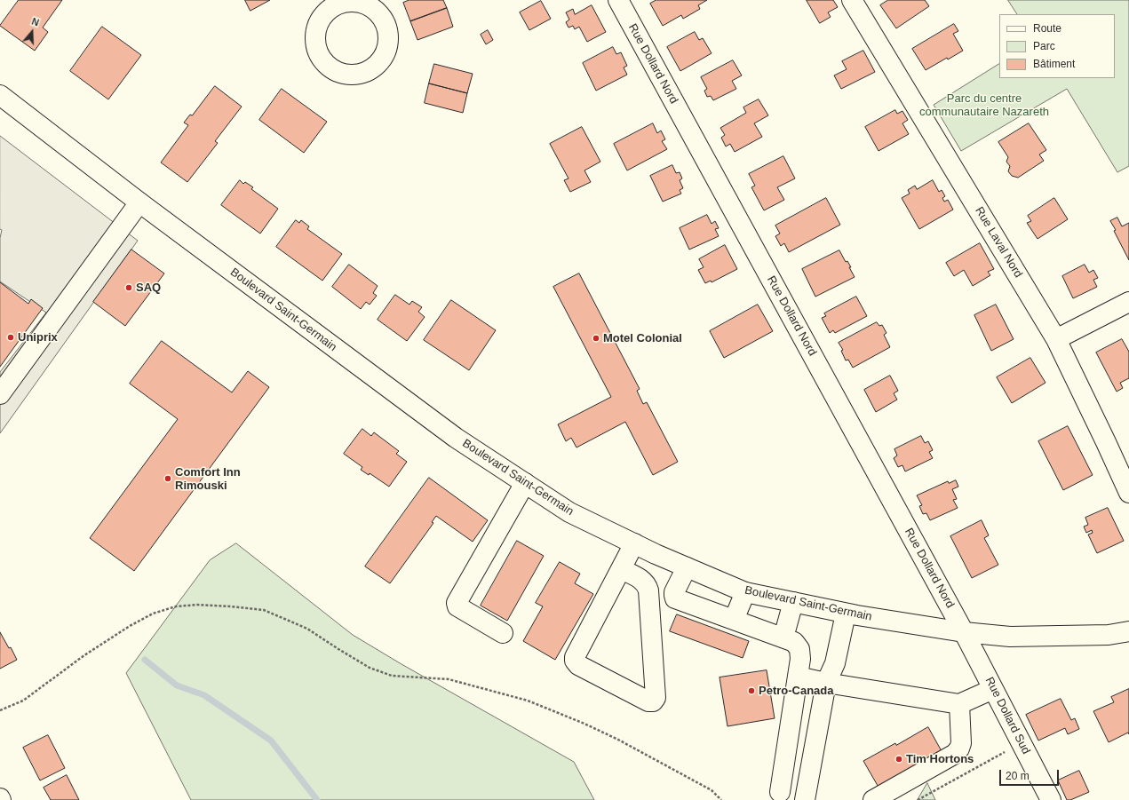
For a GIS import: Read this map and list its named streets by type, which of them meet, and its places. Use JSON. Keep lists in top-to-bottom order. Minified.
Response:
{"streets":{"street":["Rue Dollard Nord","Rue Laval Nord","Boulevard Saint-Germain","Rue Dollard Sud"]},"crossings":[["Rue Dollard Nord","Boulevard Saint-Germain"],["Rue Dollard Nord","Rue Dollard Sud"],["Boulevard Saint-Germain","Rue Dollard Sud"]],"parks":["Parc du centre communautaire Nazareth"],"places":["SAQ","Uniprix","Motel Colonial","Comfort Inn Rimouski","Petro-Canada","Tim Hortons"],"legend":["Route","Parc","Bâtiment"],"scale_bar":"20 m","north":"top"}
